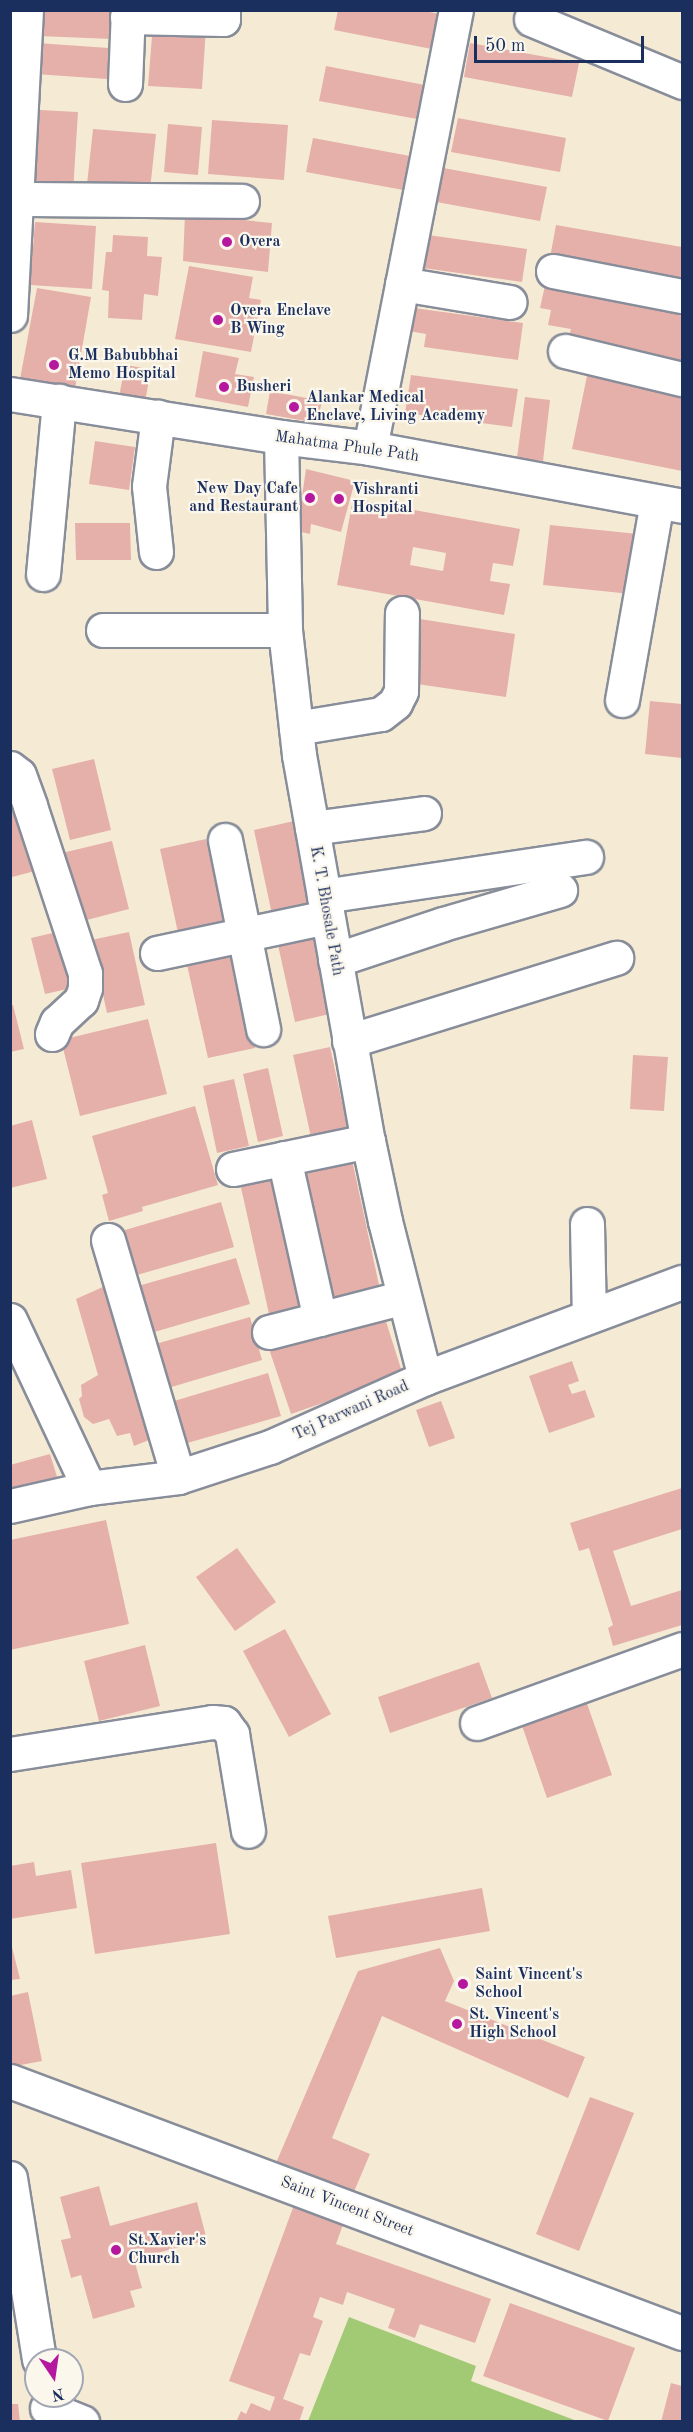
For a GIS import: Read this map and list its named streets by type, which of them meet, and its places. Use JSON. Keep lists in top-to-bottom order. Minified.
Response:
{"streets":{"street":["Mahatma Phule Path","K. T. Bhosale Path","Tej Parwani Road","Saint Vincent Street"]},"crossings":[["Mahatma Phule Path","K. T. Bhosale Path"],["K. T. Bhosale Path","Tej Parwani Road"]],"places":["Overa","Overa Enclave B Wing","G.M Babubbhai Memo Hospital","Busheri","Alankar Medical Enclave, Living Academy","New Day Cafe and Restaurant","Vishranti Hospital","Saint Vincent's School","St. Vincent's High School","St.Xavier's Church"],"scale_bar":"50 m","north":"bottom"}
